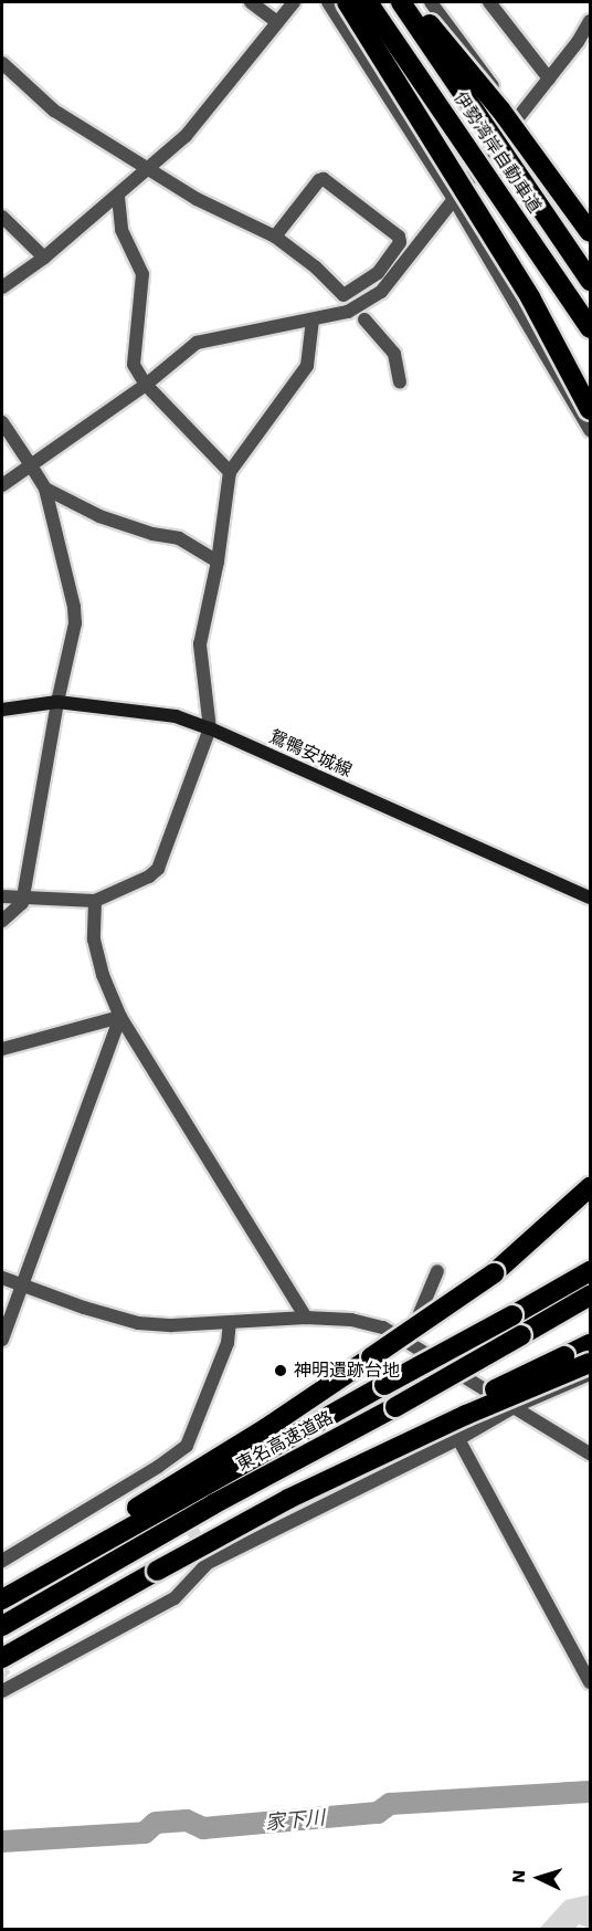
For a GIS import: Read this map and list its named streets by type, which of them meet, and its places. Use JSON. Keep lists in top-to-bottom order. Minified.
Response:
{"streets":{"highway":["伊勢湾岸自動車道","東名高速道路"],"main road":["鴛鴨安城線"]},"water":["家下川"],"places":["神明遺跡台地"],"north":"left"}
